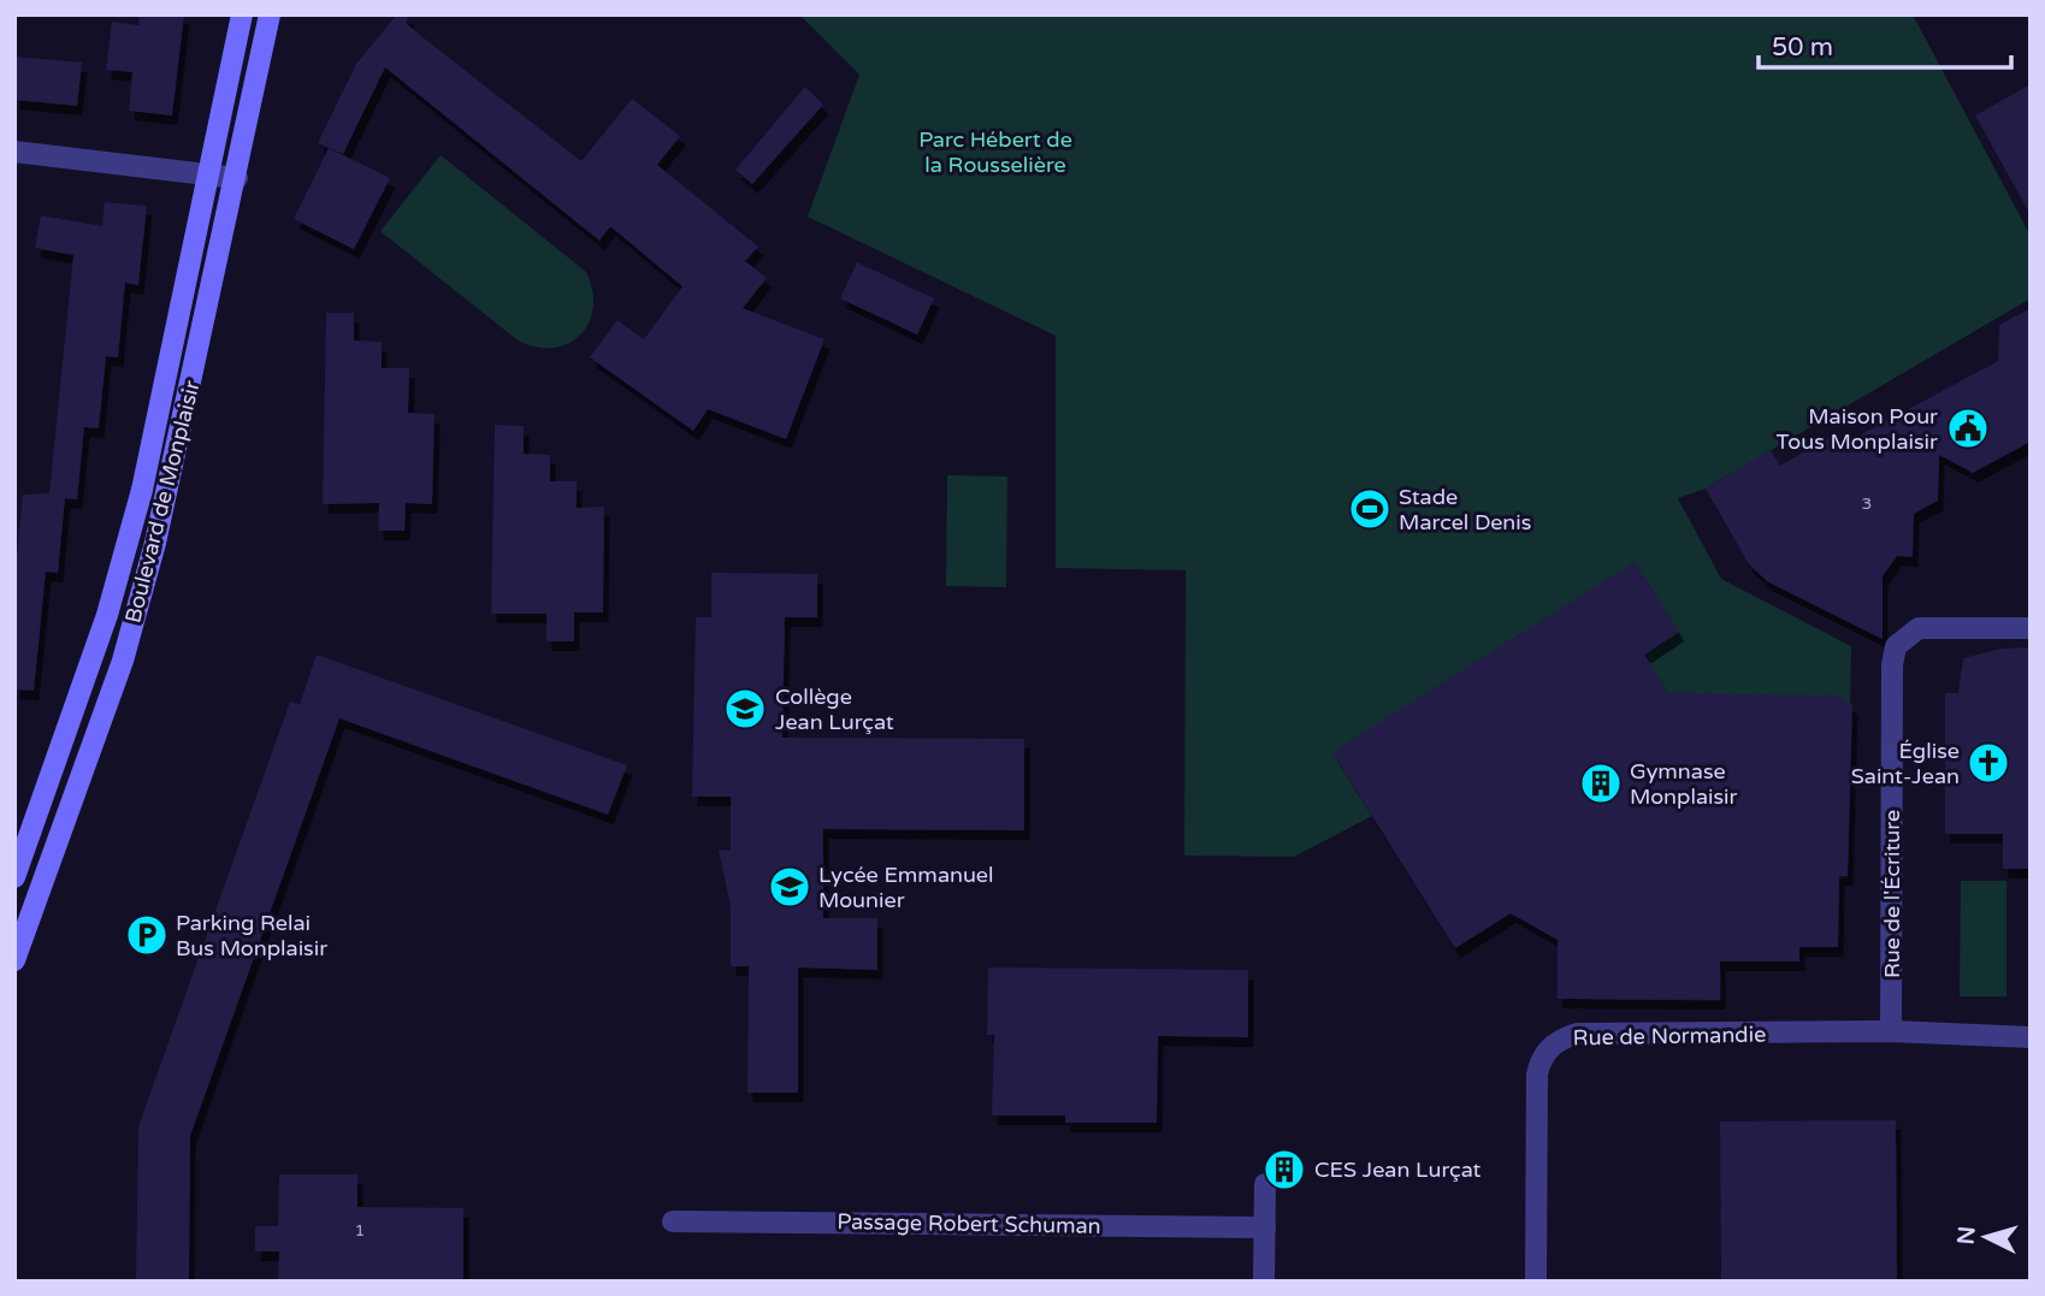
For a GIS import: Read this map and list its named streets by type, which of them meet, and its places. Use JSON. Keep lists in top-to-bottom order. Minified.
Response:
{"streets":{"main road":["Boulevard de Monplaisir"],"street":["Rue de l'Écriture","Rue de Normandie","Passage Robert Schuman"]},"crossings":[["Rue de l'Écriture","Rue de Normandie"]],"parks":["Parc Hébert de la Rousselière"],"places":{"public building":["Maison Pour Tous Monplaisir"],"sports":["Stade Marcel Denis"],"school or university":["Collège Jean Lurçat","Lycée Emmanuel Mounier"],"church":["Église Saint-Jean"],"building":["Gymnase Monplaisir","CES Jean Lurçat"],"parking":["Parking Relai Bus Monplaisir"]},"house_numbers":["3","1"],"scale_bar":"50 m","north":"left"}
